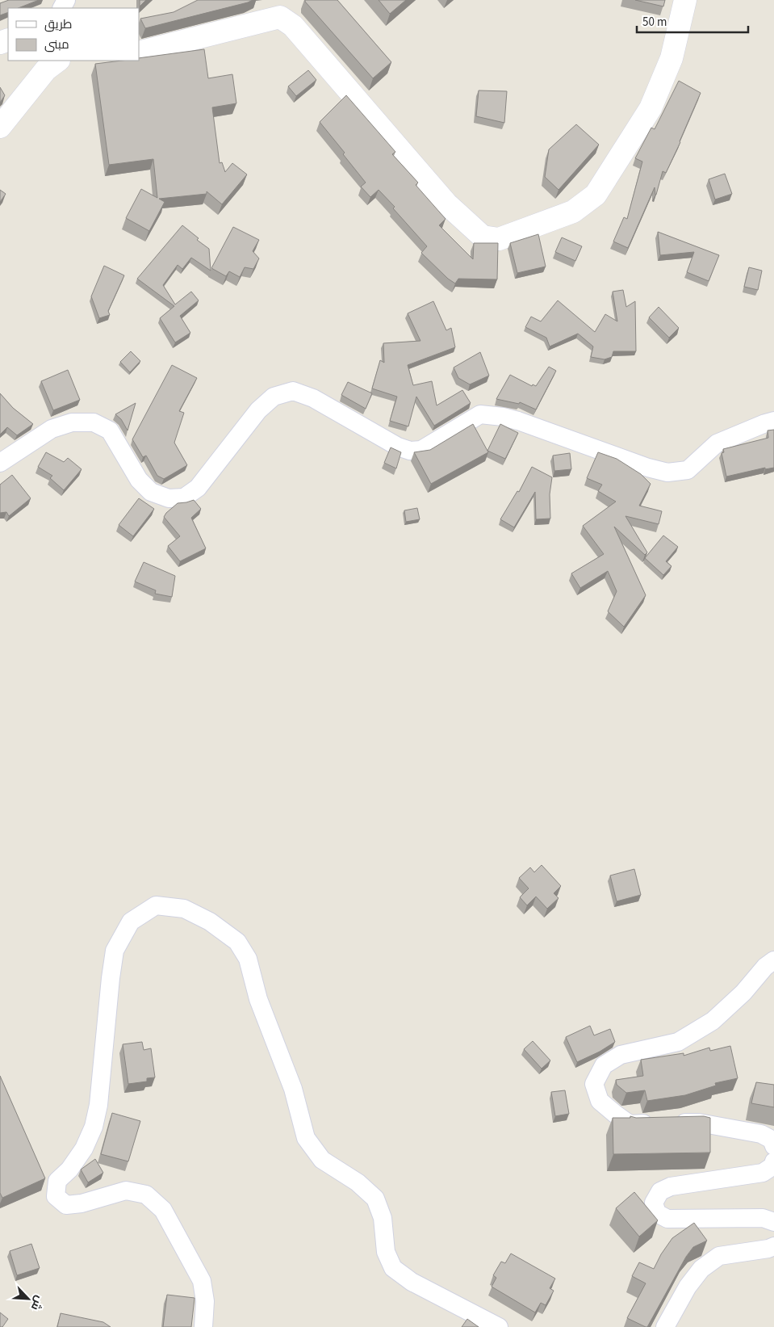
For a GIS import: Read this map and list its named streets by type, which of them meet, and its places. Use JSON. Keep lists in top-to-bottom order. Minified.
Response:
{"legend":["طريق","مبنى"],"scale_bar":"50 m","north":"bottom right"}
